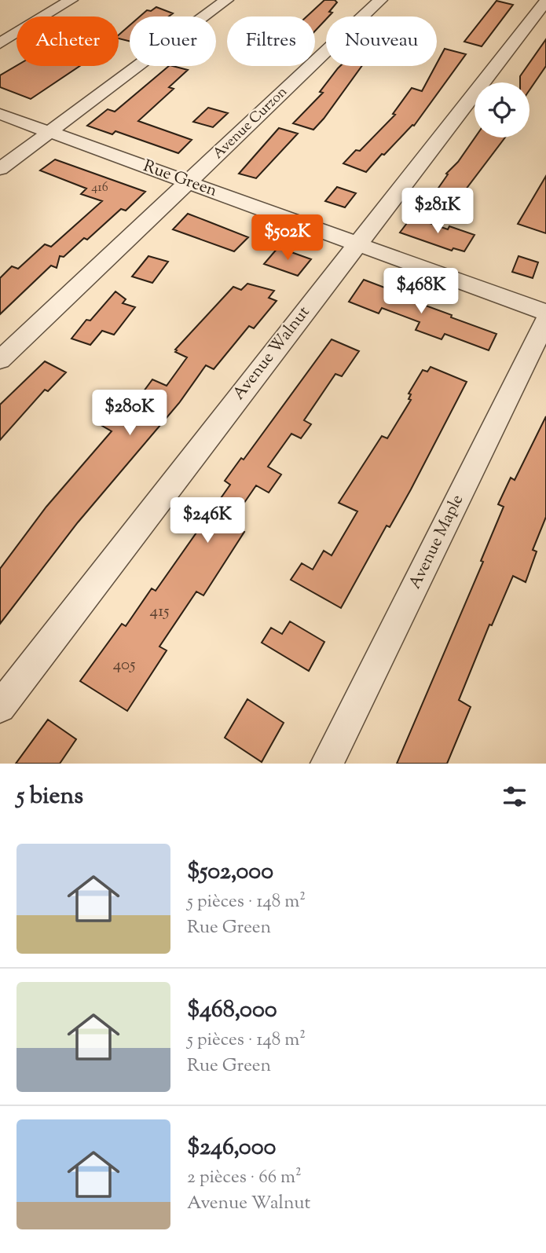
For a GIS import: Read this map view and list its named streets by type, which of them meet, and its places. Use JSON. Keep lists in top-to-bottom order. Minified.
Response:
{"streets":{"street":["Avenue Curzon","Rue Green","Avenue Walnut","Avenue Maple"]},"crossings":[["Avenue Curzon","Rue Green"],["Rue Green","Avenue Walnut"]],"house_numbers":["416","415","405"],"page":{"chip":["Acheter","Louer","Filtres","Nouveau"],"price":["$281K","$502K","$468K","$280K","$246K"],"heading":"5 biens","list":[{"name":"$502,000","note":"5 pièces · 148 m² · Rue Green"},{"name":"$468,000","note":"5 pièces · 148 m² · Rue Green"},{"name":"$246,000","note":"2 pièces · 66 m² · Avenue Walnut"}]}}
